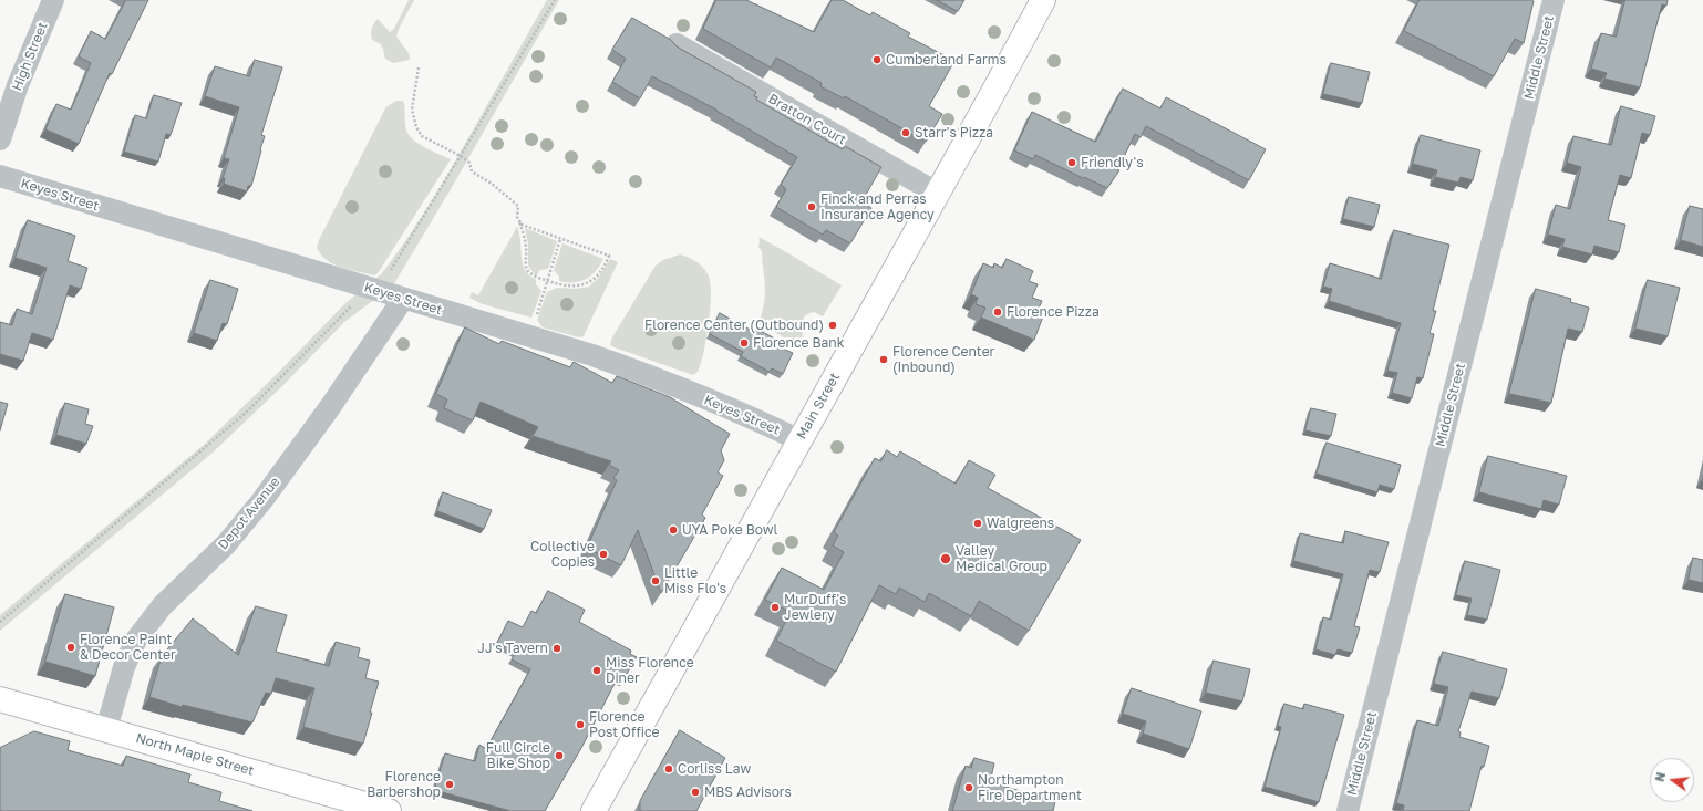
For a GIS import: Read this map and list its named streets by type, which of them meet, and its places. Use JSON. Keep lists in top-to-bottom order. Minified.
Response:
{"streets":{"main road":["Main Street","North Maple Street"],"street":["High Street","Middle Street","Bratton Court","Keyes Street","Depot Avenue"]},"crossings":[["Bratton Court","Main Street"],["Keyes Street","Main Street"],["Keyes Street","Depot Avenue"],["Depot Avenue","North Maple Street"]],"places":["Cumberland Farms","Starr's Pizza","Friendly's","Finck and Perras Insurance Agency","Florence Pizza","Florence Center (Outbound)","Florence Bank","Florence Center (Inbound)","Walgreens","UYA Poke Bowl","Collective Copies","Valley Medical Group","Little Miss Flo's","MurDuff's Jewlery","Florence Paint & Decor Center","JJ's Tavern","Miss Florence Diner","Florence Post Office","Full Circle Bike Shop","Corliss Law","Florence Barbershop","Northampton Fire Department","MBS Advisors"],"north":"left"}
